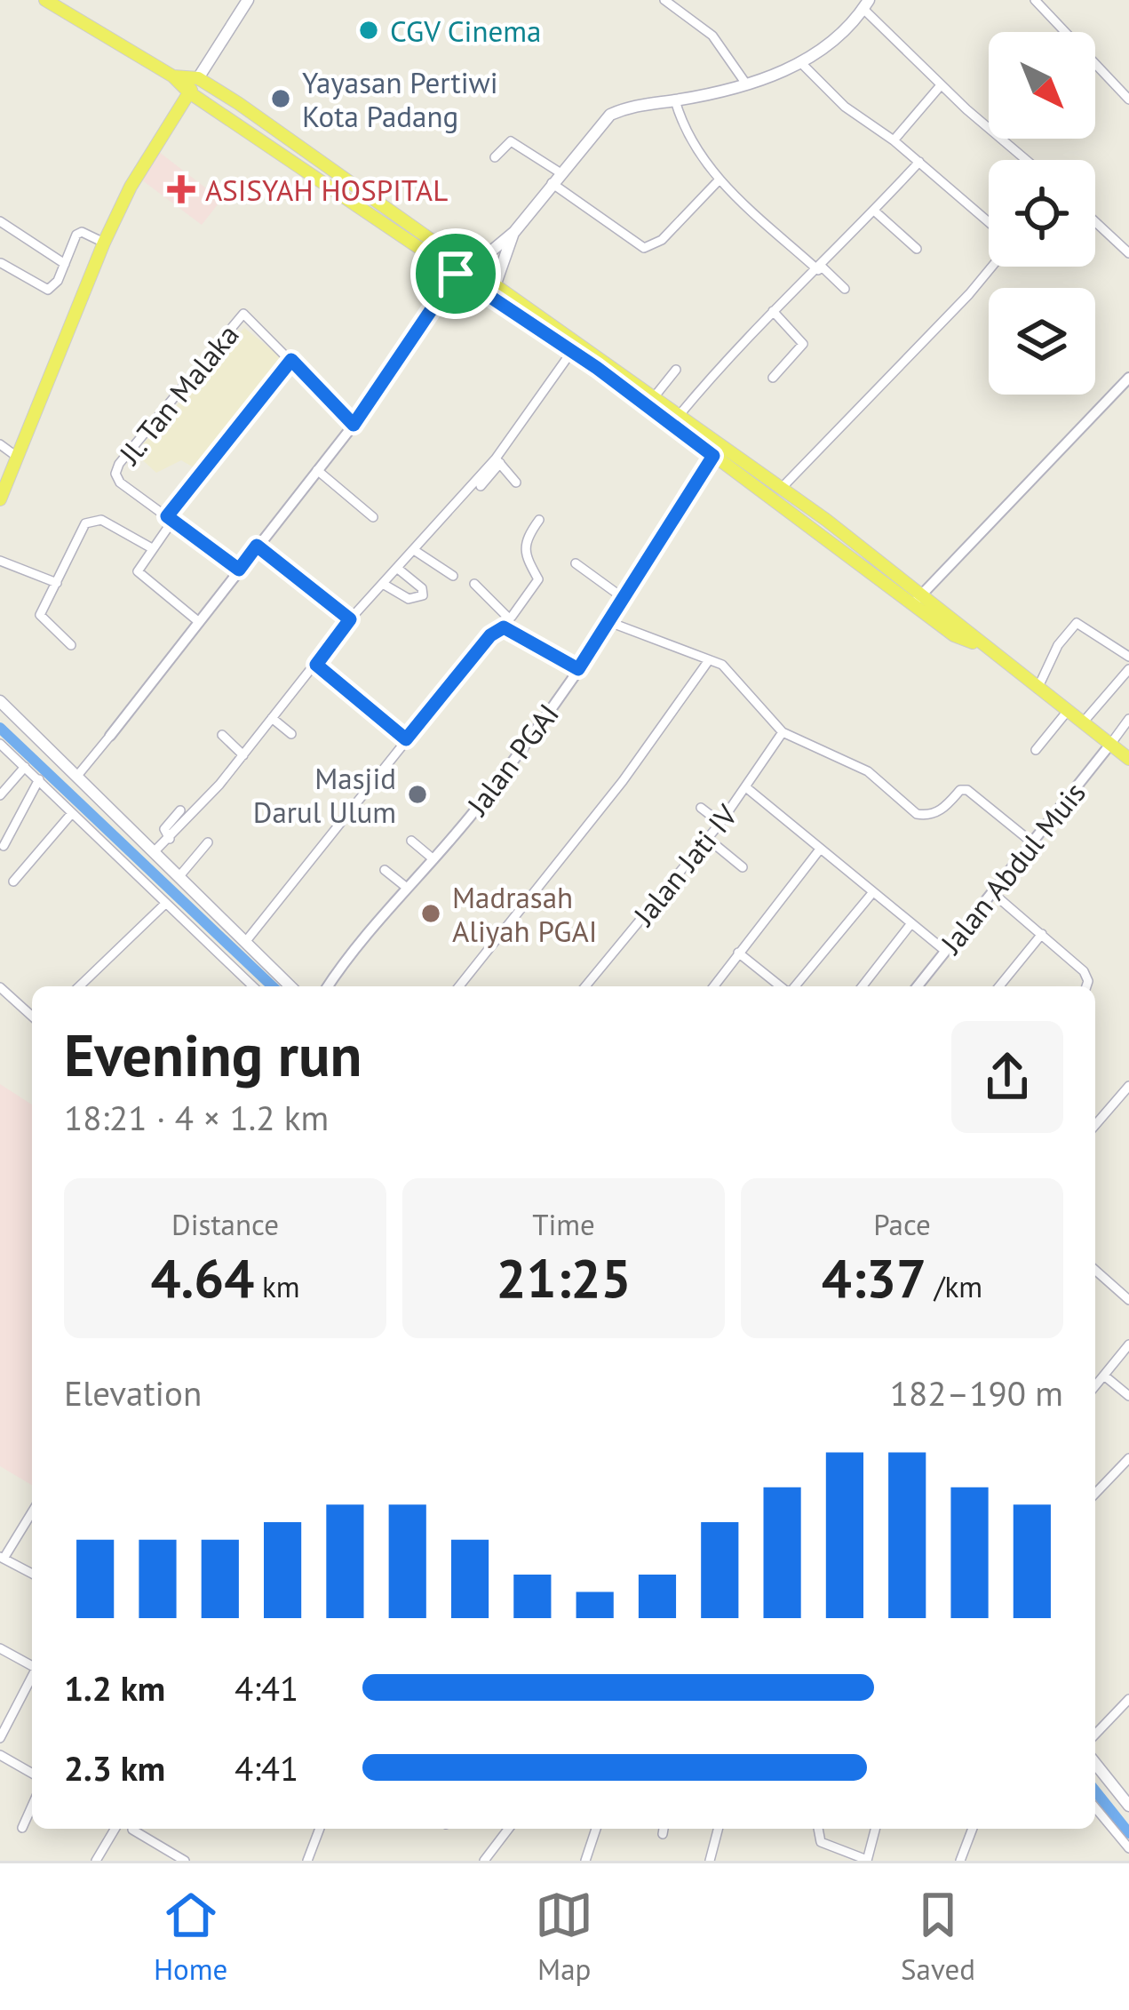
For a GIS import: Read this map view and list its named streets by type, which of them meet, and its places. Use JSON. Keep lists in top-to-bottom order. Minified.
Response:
{"streets":{"street":["Jl. Tan Malaka","Jalan PGAI","Jalan Jati IV","Jalan Abdul Muis"]},"places":{"other":["CGV Cinema","Yayasan Pertiwi Kota Padang","Masjid Darul Ulum","Madrasah Aliyah PGAI"],"health":["ASISYAH HOSPITAL"]},"north":"bottom right","page":{"heading":["Evening run","18:21 · 4 × 1.2 km"],"stats":[["Distance","4.64 km"],["Time","21:25"],["Pace","4:37 /km"]],"chart":["Elevation","182–190 m"],"list":[{"name":"1.2 km","note":"4:41"},{"name":"2.3 km","note":"4:41"}],"tabs":["Home","Map","Saved"]}}
